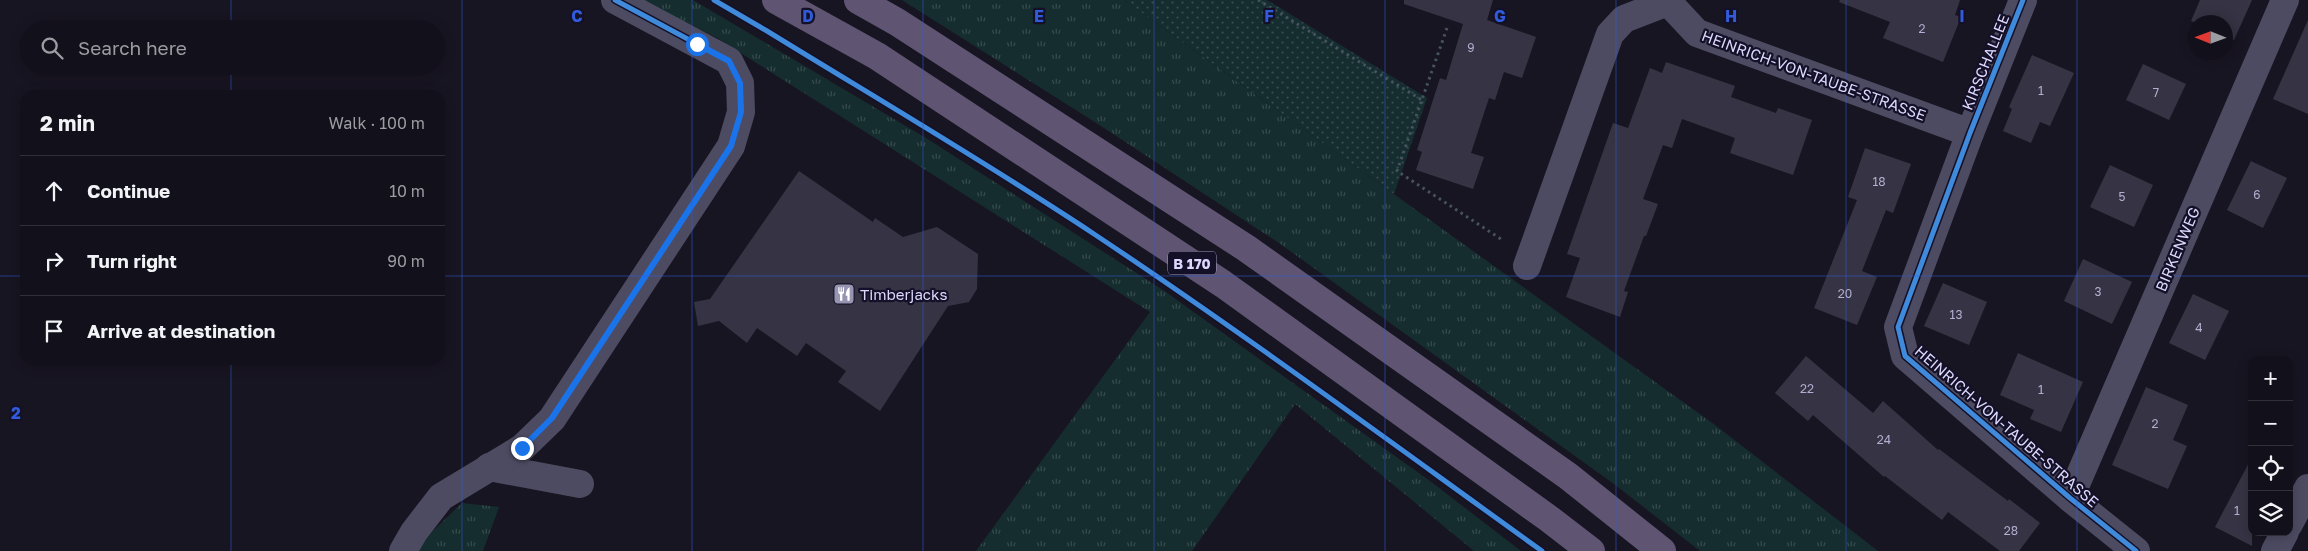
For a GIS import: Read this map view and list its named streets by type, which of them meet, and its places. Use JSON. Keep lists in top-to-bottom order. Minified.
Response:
{"streets":{"main road":["B 170"],"street":["KIRSCHALLEE","HEINRICH-VON-TAUBE-STRASSE","BIRKENWEG"]},"crossings":[["KIRSCHALLEE","HEINRICH-VON-TAUBE-STRASSE"],["HEINRICH-VON-TAUBE-STRASSE","BIRKENWEG"]],"places":{"restaurant":["Timberjacks"]},"house_numbers":["2","9","1","7","18","6","5","3","20","13","4","22","1","2","24","1","28"],"north":"left","page":{"search":"Search here","heading":["2 min","Walk · 100 m"],"list":[["Continue","10 m"],["Turn right","90 m"],"Arrive at destination"],"map_buttons":["+","−"]},"grid":{"columns":["C","D","E","F","G","H","I"],"rows":["2"]}}
